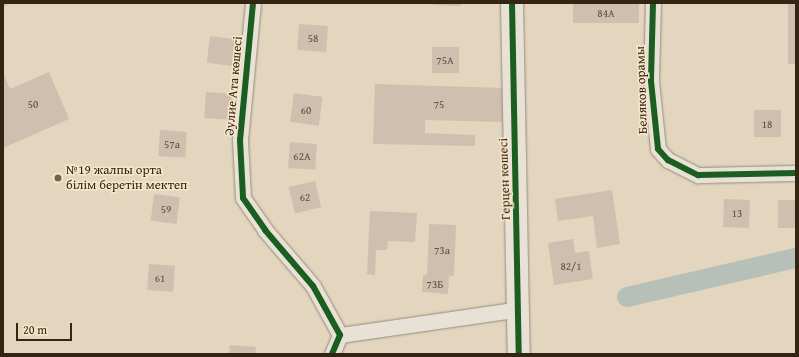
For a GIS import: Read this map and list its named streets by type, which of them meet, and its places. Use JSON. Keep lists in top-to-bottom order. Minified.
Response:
{"streets":{"street":["Әулие Ата көшесі","Беляков орамы","Герцен көшесі"]},"places":["№19 жалпы орта білім беретін мектеп"],"house_numbers":["84А","58","75А","50","75","60","18","57а","62А","62","59","13","73а","82/1","61","73Б"],"scale_bar":"20 m"}
